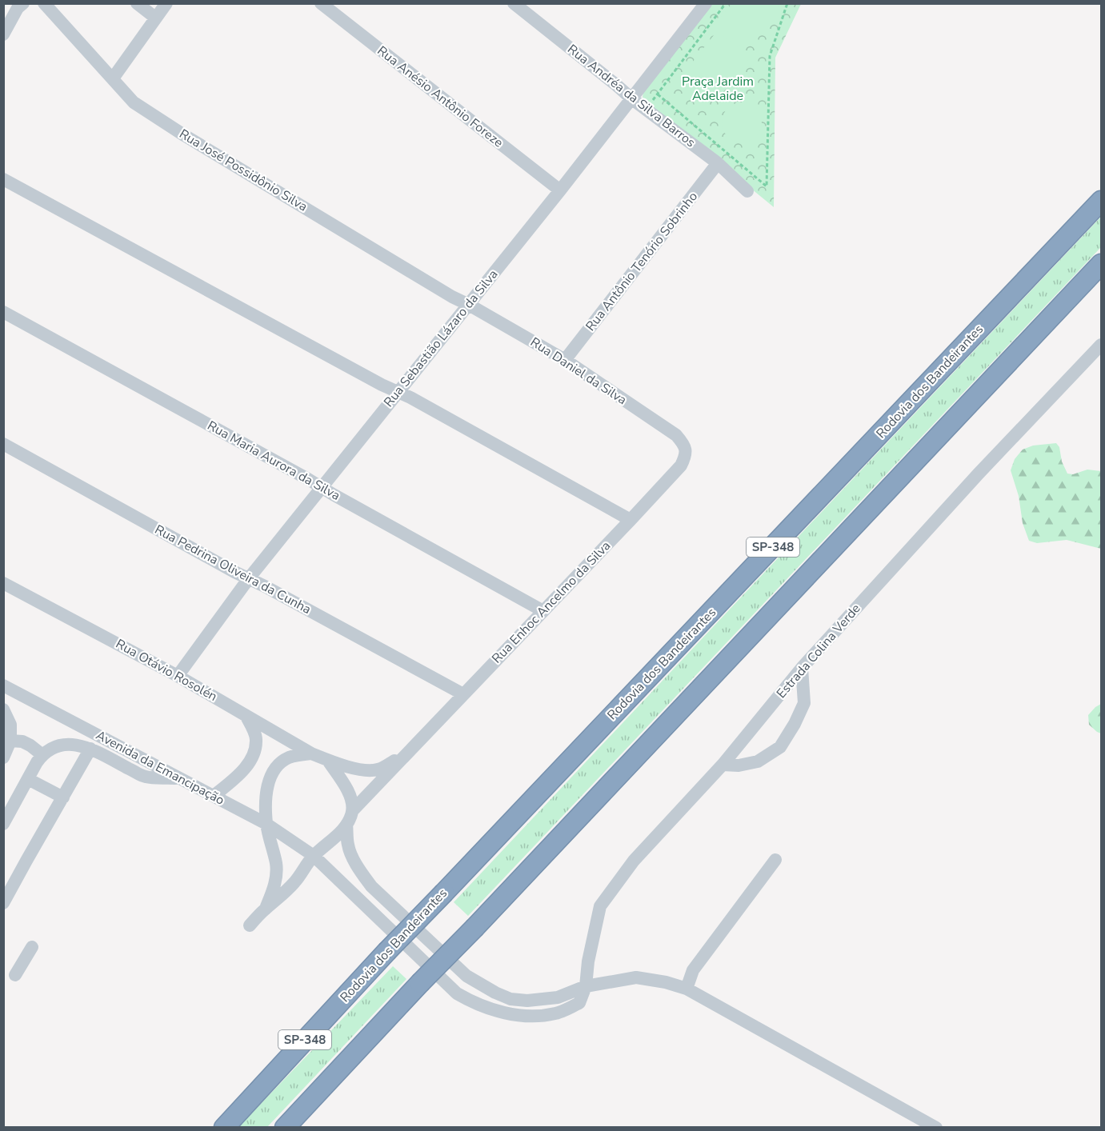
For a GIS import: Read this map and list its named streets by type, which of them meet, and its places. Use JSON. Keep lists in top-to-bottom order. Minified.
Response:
{"streets":{"highway":["Rodovia dos Bandeirantes","SP-348"],"street":["Rua Andréa da Silva Barros","Rua Anésio Antônio Foreze","Rua José Possidônio Silva","Rua Antônio Tenório Sobrinho","Rua Sebastião Lázaro da Silva","Rua Daniel da Silva","Rua Maria Aurora da Silva","Rua Pedrina Oliveira da Cunha","Rua Enhoc Ancelmo da Silva","Estrada Colina Verde","Rua Otávio Rosolén","Avenida da Emancipação"]},"crossings":[["Rua Andréa da Silva Barros","Rua Antônio Tenório Sobrinho"],["Rua Andréa da Silva Barros","Rua Sebastião Lázaro da Silva"],["Rua Anésio Antônio Foreze","Rua Sebastião Lázaro da Silva"],["Rua José Possidônio Silva","Rua Sebastião Lázaro da Silva"],["Rua José Possidônio Silva","Rua Daniel da Silva"],["Rua Antônio Tenório Sobrinho","Rua Daniel da Silva"],["Rua Sebastião Lázaro da Silva","Rua Daniel da Silva"],["Rua Sebastião Lázaro da Silva","Rua Maria Aurora da Silva"],["Rua Sebastião Lázaro da Silva","Rua Pedrina Oliveira da Cunha"],["Rua Sebastião Lázaro da Silva","Rua Otávio Rosolén"],["Rua Daniel da Silva","Rua Enhoc Ancelmo da Silva"],["Rua Maria Aurora da Silva","Rua Enhoc Ancelmo da Silva"],["Rua Pedrina Oliveira da Cunha","Rua Enhoc Ancelmo da Silva"],["Rua Enhoc Ancelmo da Silva","Estrada Colina Verde"],["Rua Enhoc Ancelmo da Silva","Rua Otávio Rosolén"],["Rua Enhoc Ancelmo da Silva","Avenida da Emancipação"],["Estrada Colina Verde","Rua Otávio Rosolén"],["Estrada Colina Verde","Avenida da Emancipação"],["Rua Otávio Rosolén","Avenida da Emancipação"]],"parks":["Praça Jardim Adelaide"]}
